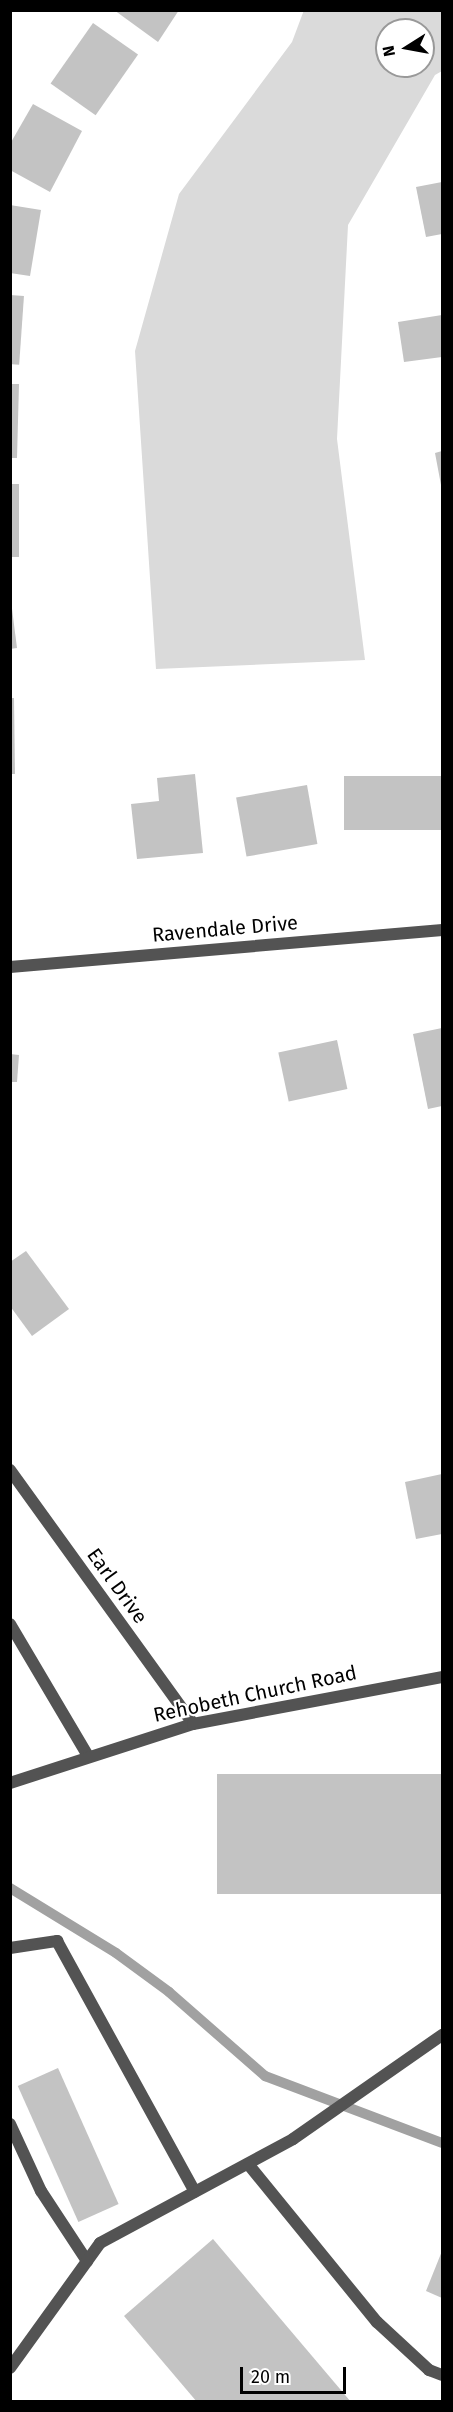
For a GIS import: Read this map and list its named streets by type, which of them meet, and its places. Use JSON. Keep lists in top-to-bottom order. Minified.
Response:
{"streets":{"street":["Ravendale Drive","Earl Drive","Rehobeth Church Road"]},"crossings":[["Earl Drive","Rehobeth Church Road"]],"scale_bar":"20 m","north":"left"}
